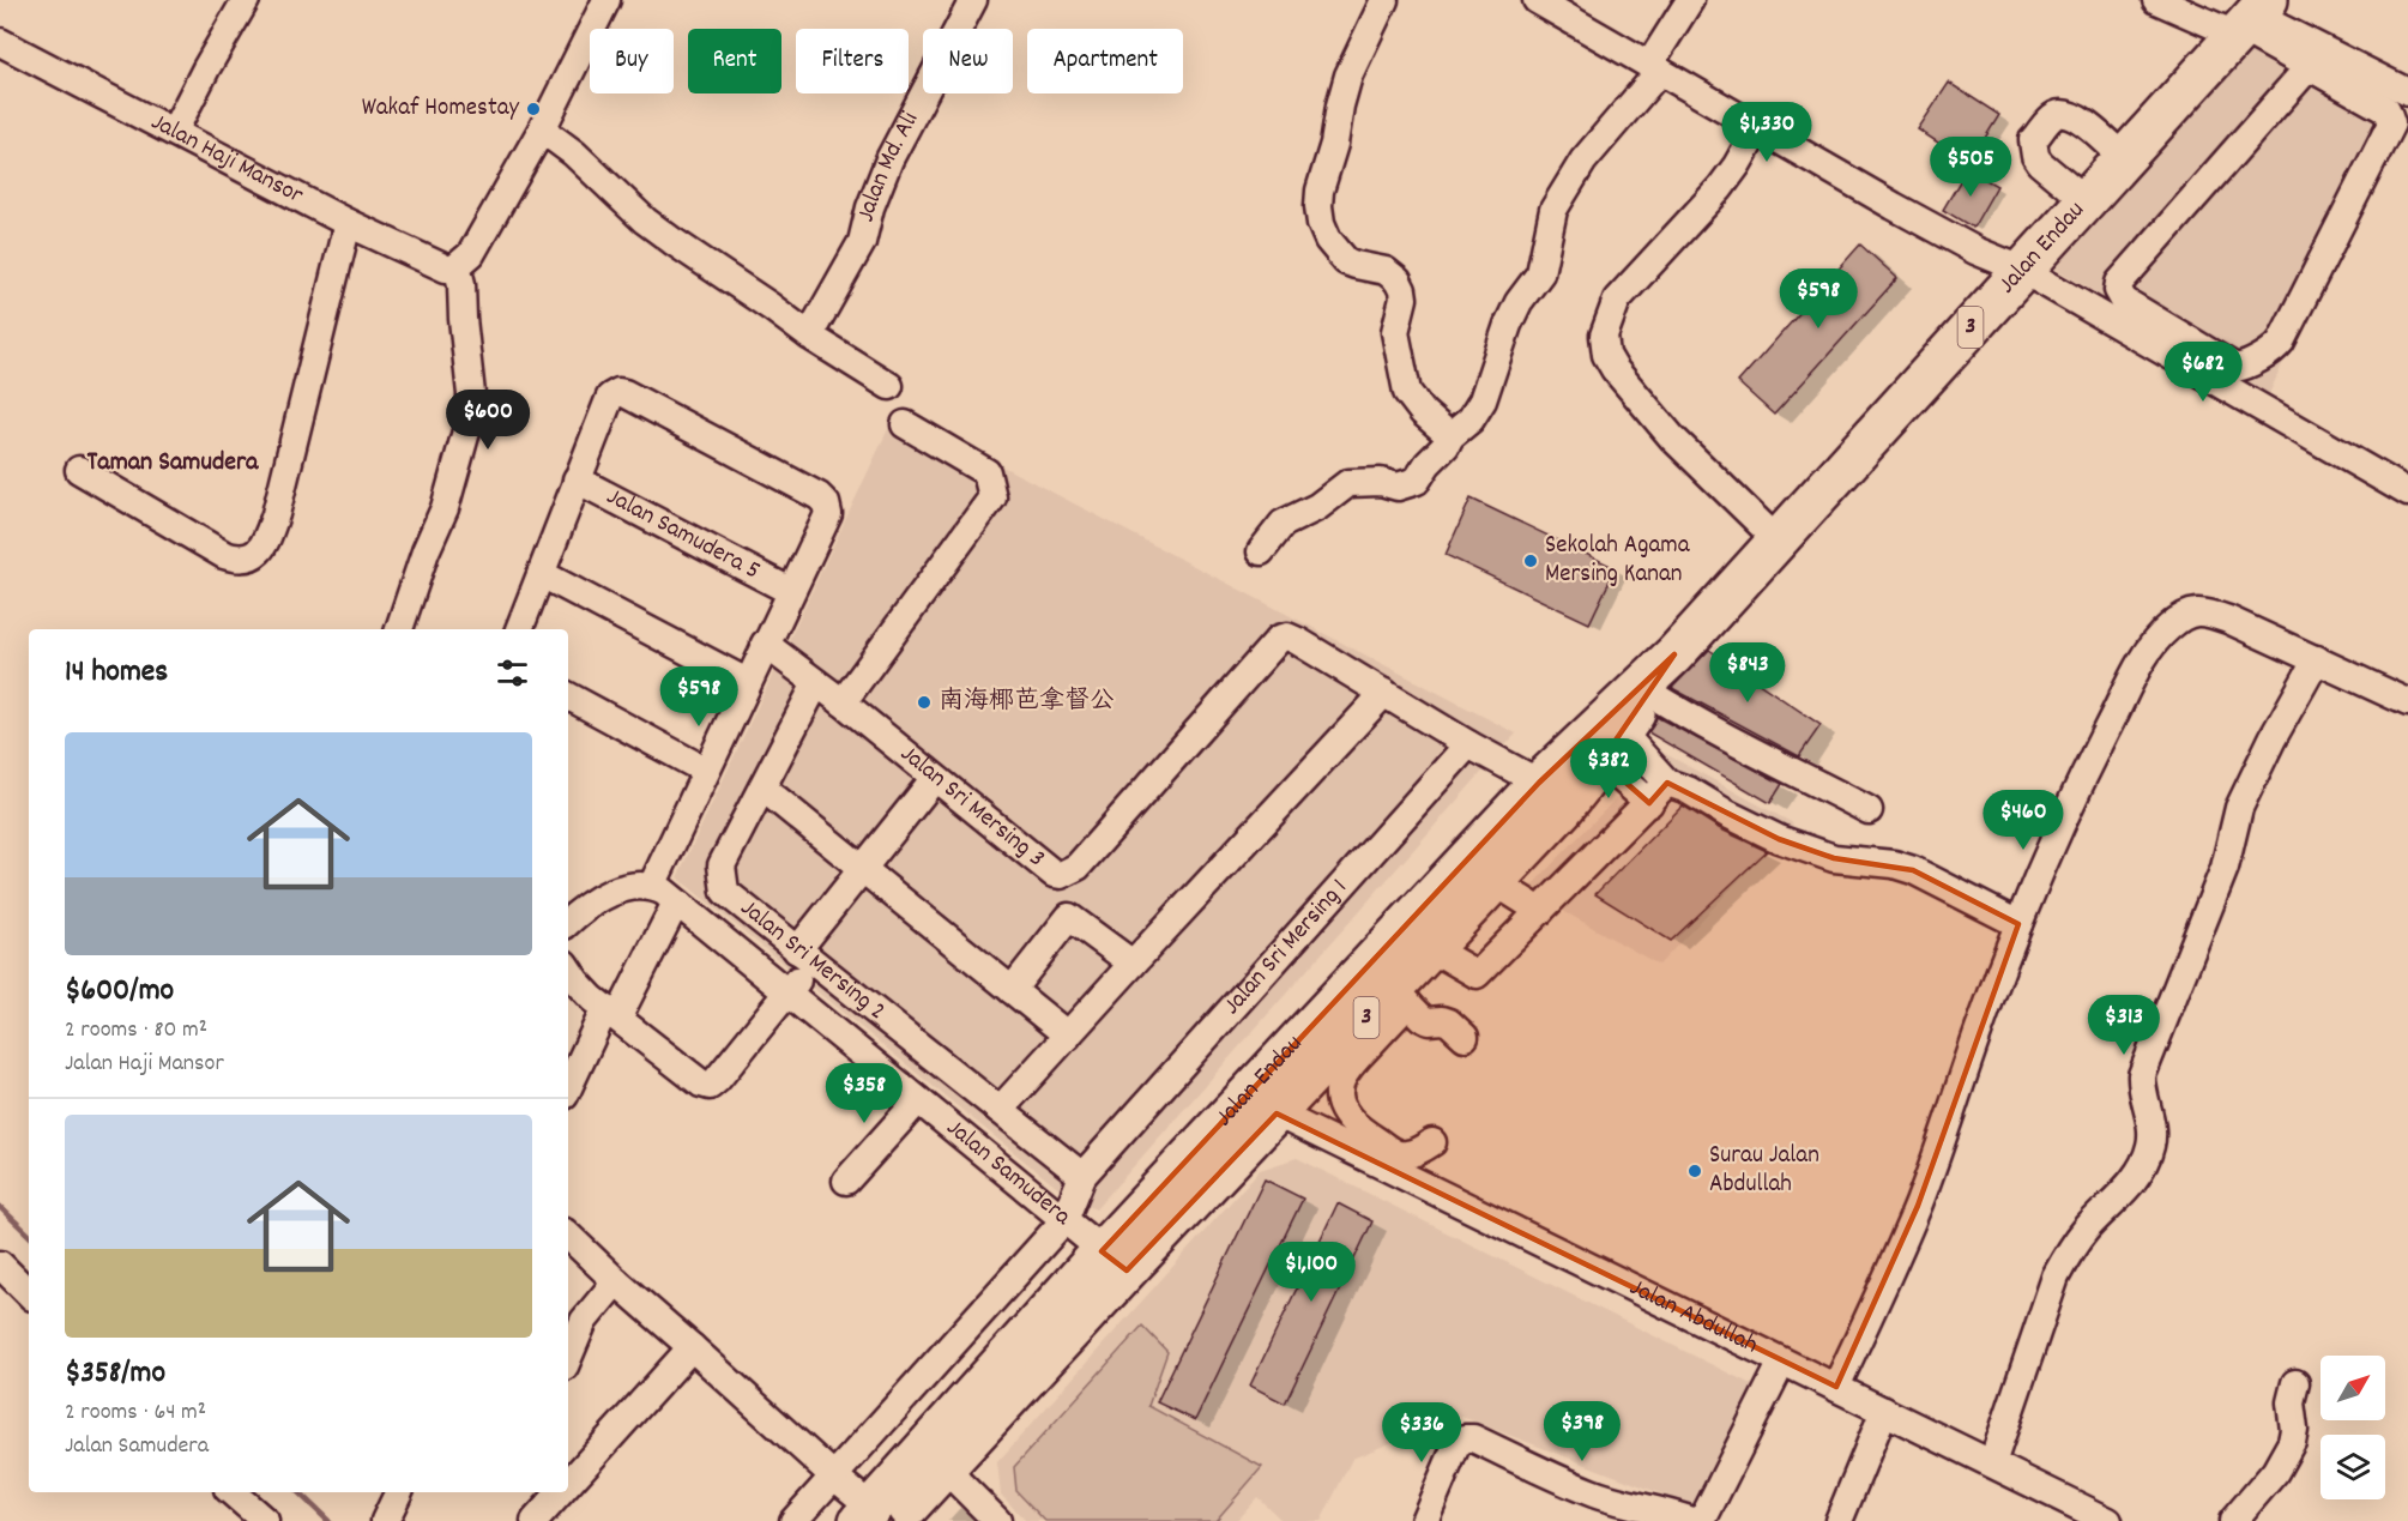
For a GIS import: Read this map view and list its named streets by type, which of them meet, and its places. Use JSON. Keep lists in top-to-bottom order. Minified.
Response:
{"streets":{"highway":["Jalan Endau","3"],"street":["Jalan Haji Mansor","Jalan Md. Ali","Jalan Samudera 5","Jalan Sri Mersing 3","Jalan Sri Mersing 1","Jalan Sri Mersing 2","Jalan Samudera","Jalan Abdullah"]},"crossings":[["Jalan Endau","Jalan Samudera"],["Jalan Endau","Jalan Abdullah"],["Jalan Sri Mersing 3","Jalan Sri Mersing 2"],["Jalan Sri Mersing 1","Jalan Sri Mersing 2"],["Jalan Sri Mersing 1","Jalan Samudera"]],"districts":["Taman Samudera"],"places":["Wakaf Homestay","Sekolah Agama Mersing Kanan","南海椰芭拿督公","Surau Jalan Abdullah"],"north":"top right","page":{"chip":["Buy","Rent","Filters","New","Apartment"],"price":["$1,330","$505","$598","$682","$600","$843","$598","$382","$460","$313","$358","$1,100","$398","$336"],"heading":"14 homes","list":[{"name":"$600/mo","note":"2 rooms · 80 m² · Jalan Haji Mansor"},{"name":"$358/mo","note":"2 rooms · 64 m² · Jalan Samudera"}]}}
